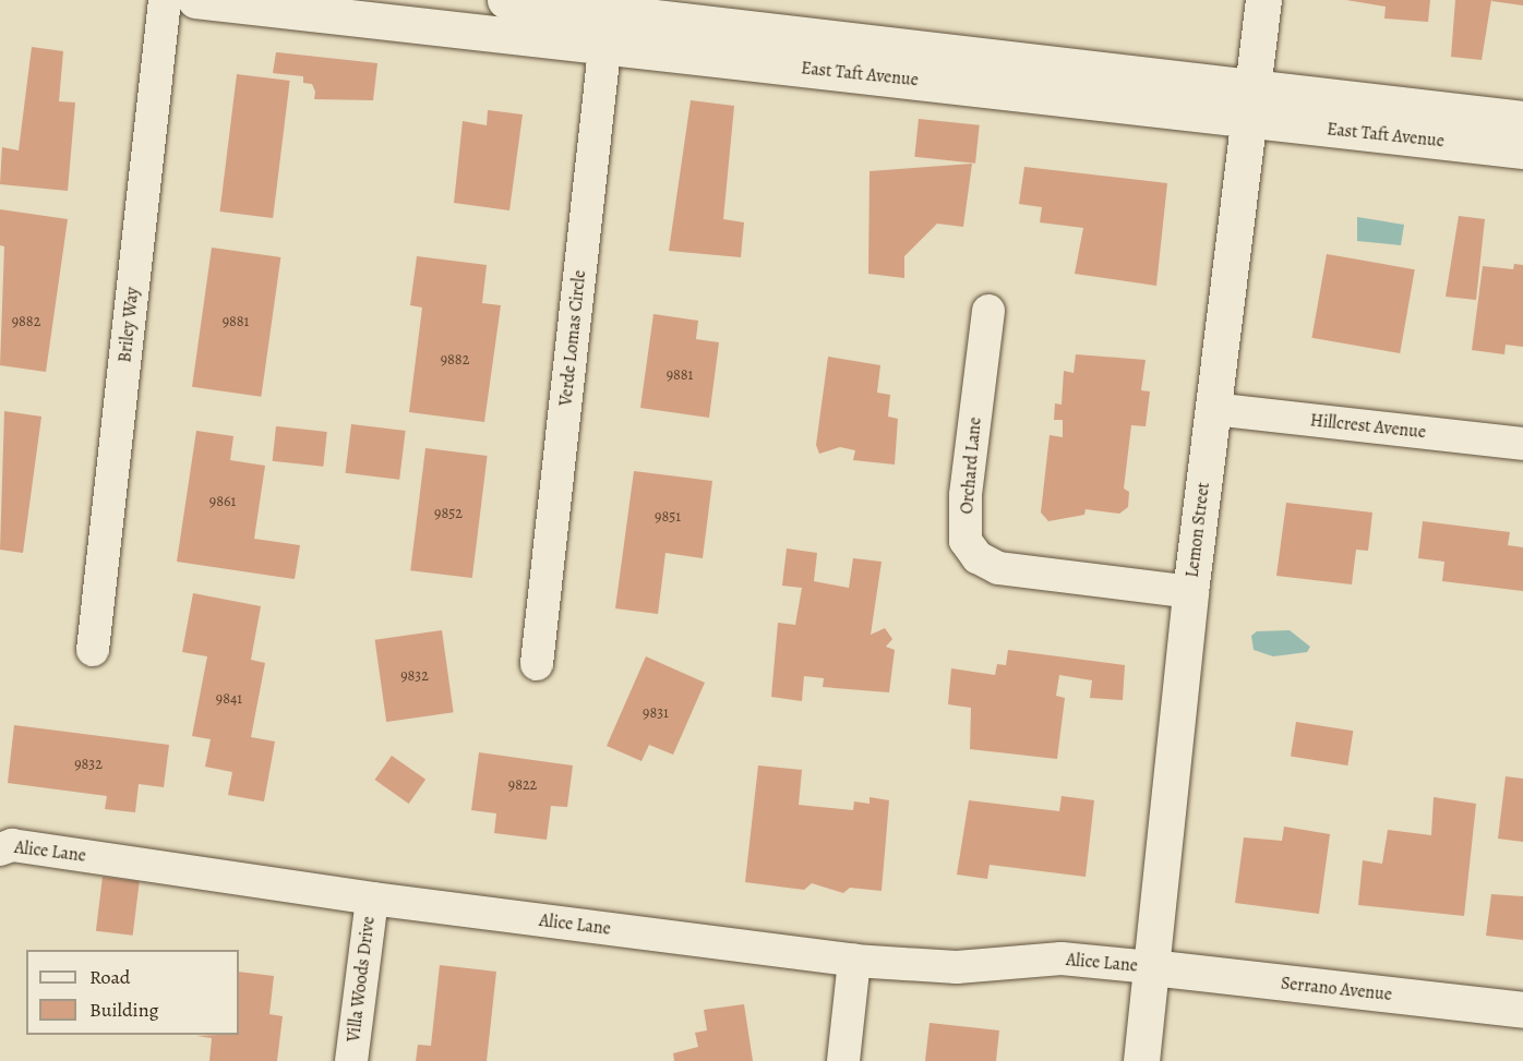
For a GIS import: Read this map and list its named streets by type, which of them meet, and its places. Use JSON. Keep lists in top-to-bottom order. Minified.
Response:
{"streets":{"street":["East Taft Avenue","Briley Way","Verde Lomas Circle","Hillcrest Avenue","Orchard Lane","Lemon Street","Alice Lane","Villa Woods Drive","Serrano Avenue"]},"crossings":[["East Taft Avenue","Verde Lomas Circle"],["East Taft Avenue","Lemon Street"],["Hillcrest Avenue","Lemon Street"],["Orchard Lane","Lemon Street"],["Lemon Street","Alice Lane"],["Lemon Street","Serrano Avenue"],["Alice Lane","Villa Woods Drive"],["Alice Lane","Serrano Avenue"]],"house_numbers":["9882","9881","9882","9881","9861","9852","9851","9832","9841","9831","9832","9822"],"legend":["Road","Building"]}
